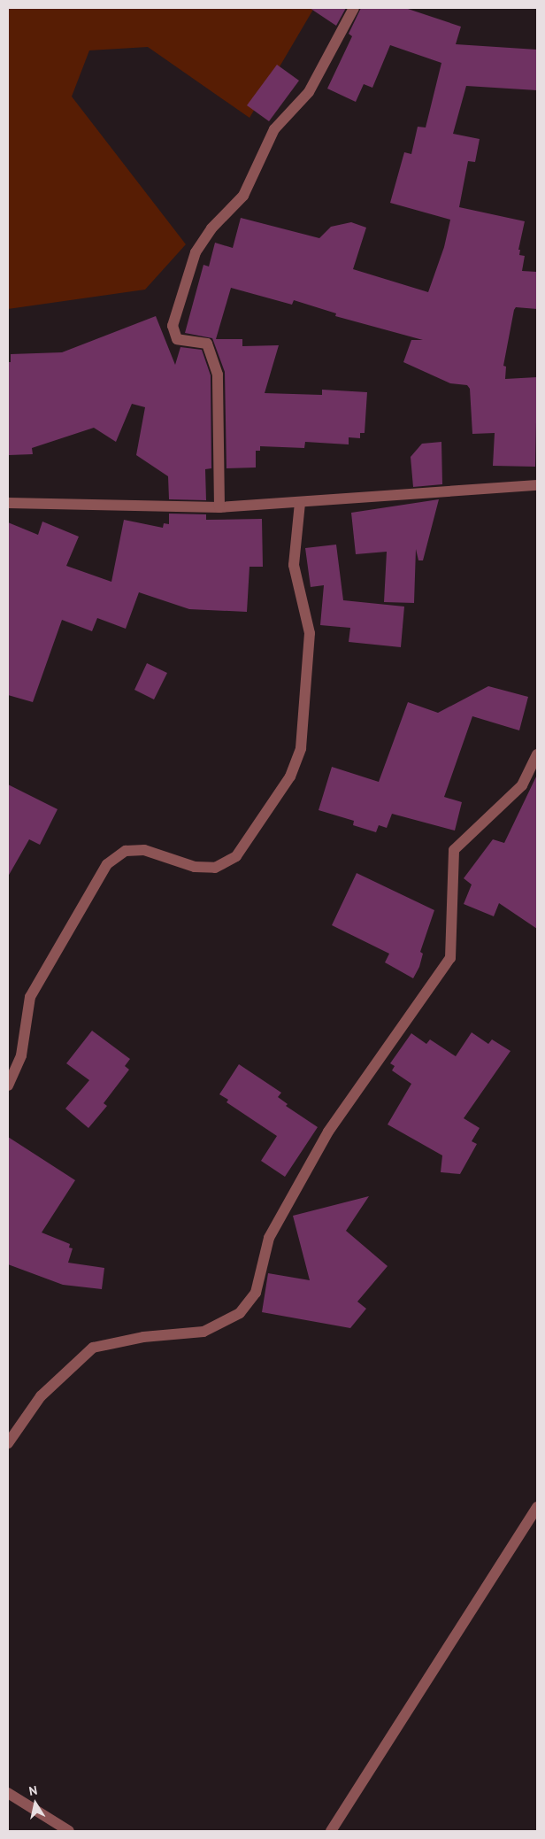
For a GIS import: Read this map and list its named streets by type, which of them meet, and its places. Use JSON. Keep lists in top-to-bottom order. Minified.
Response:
{"north":"top"}
